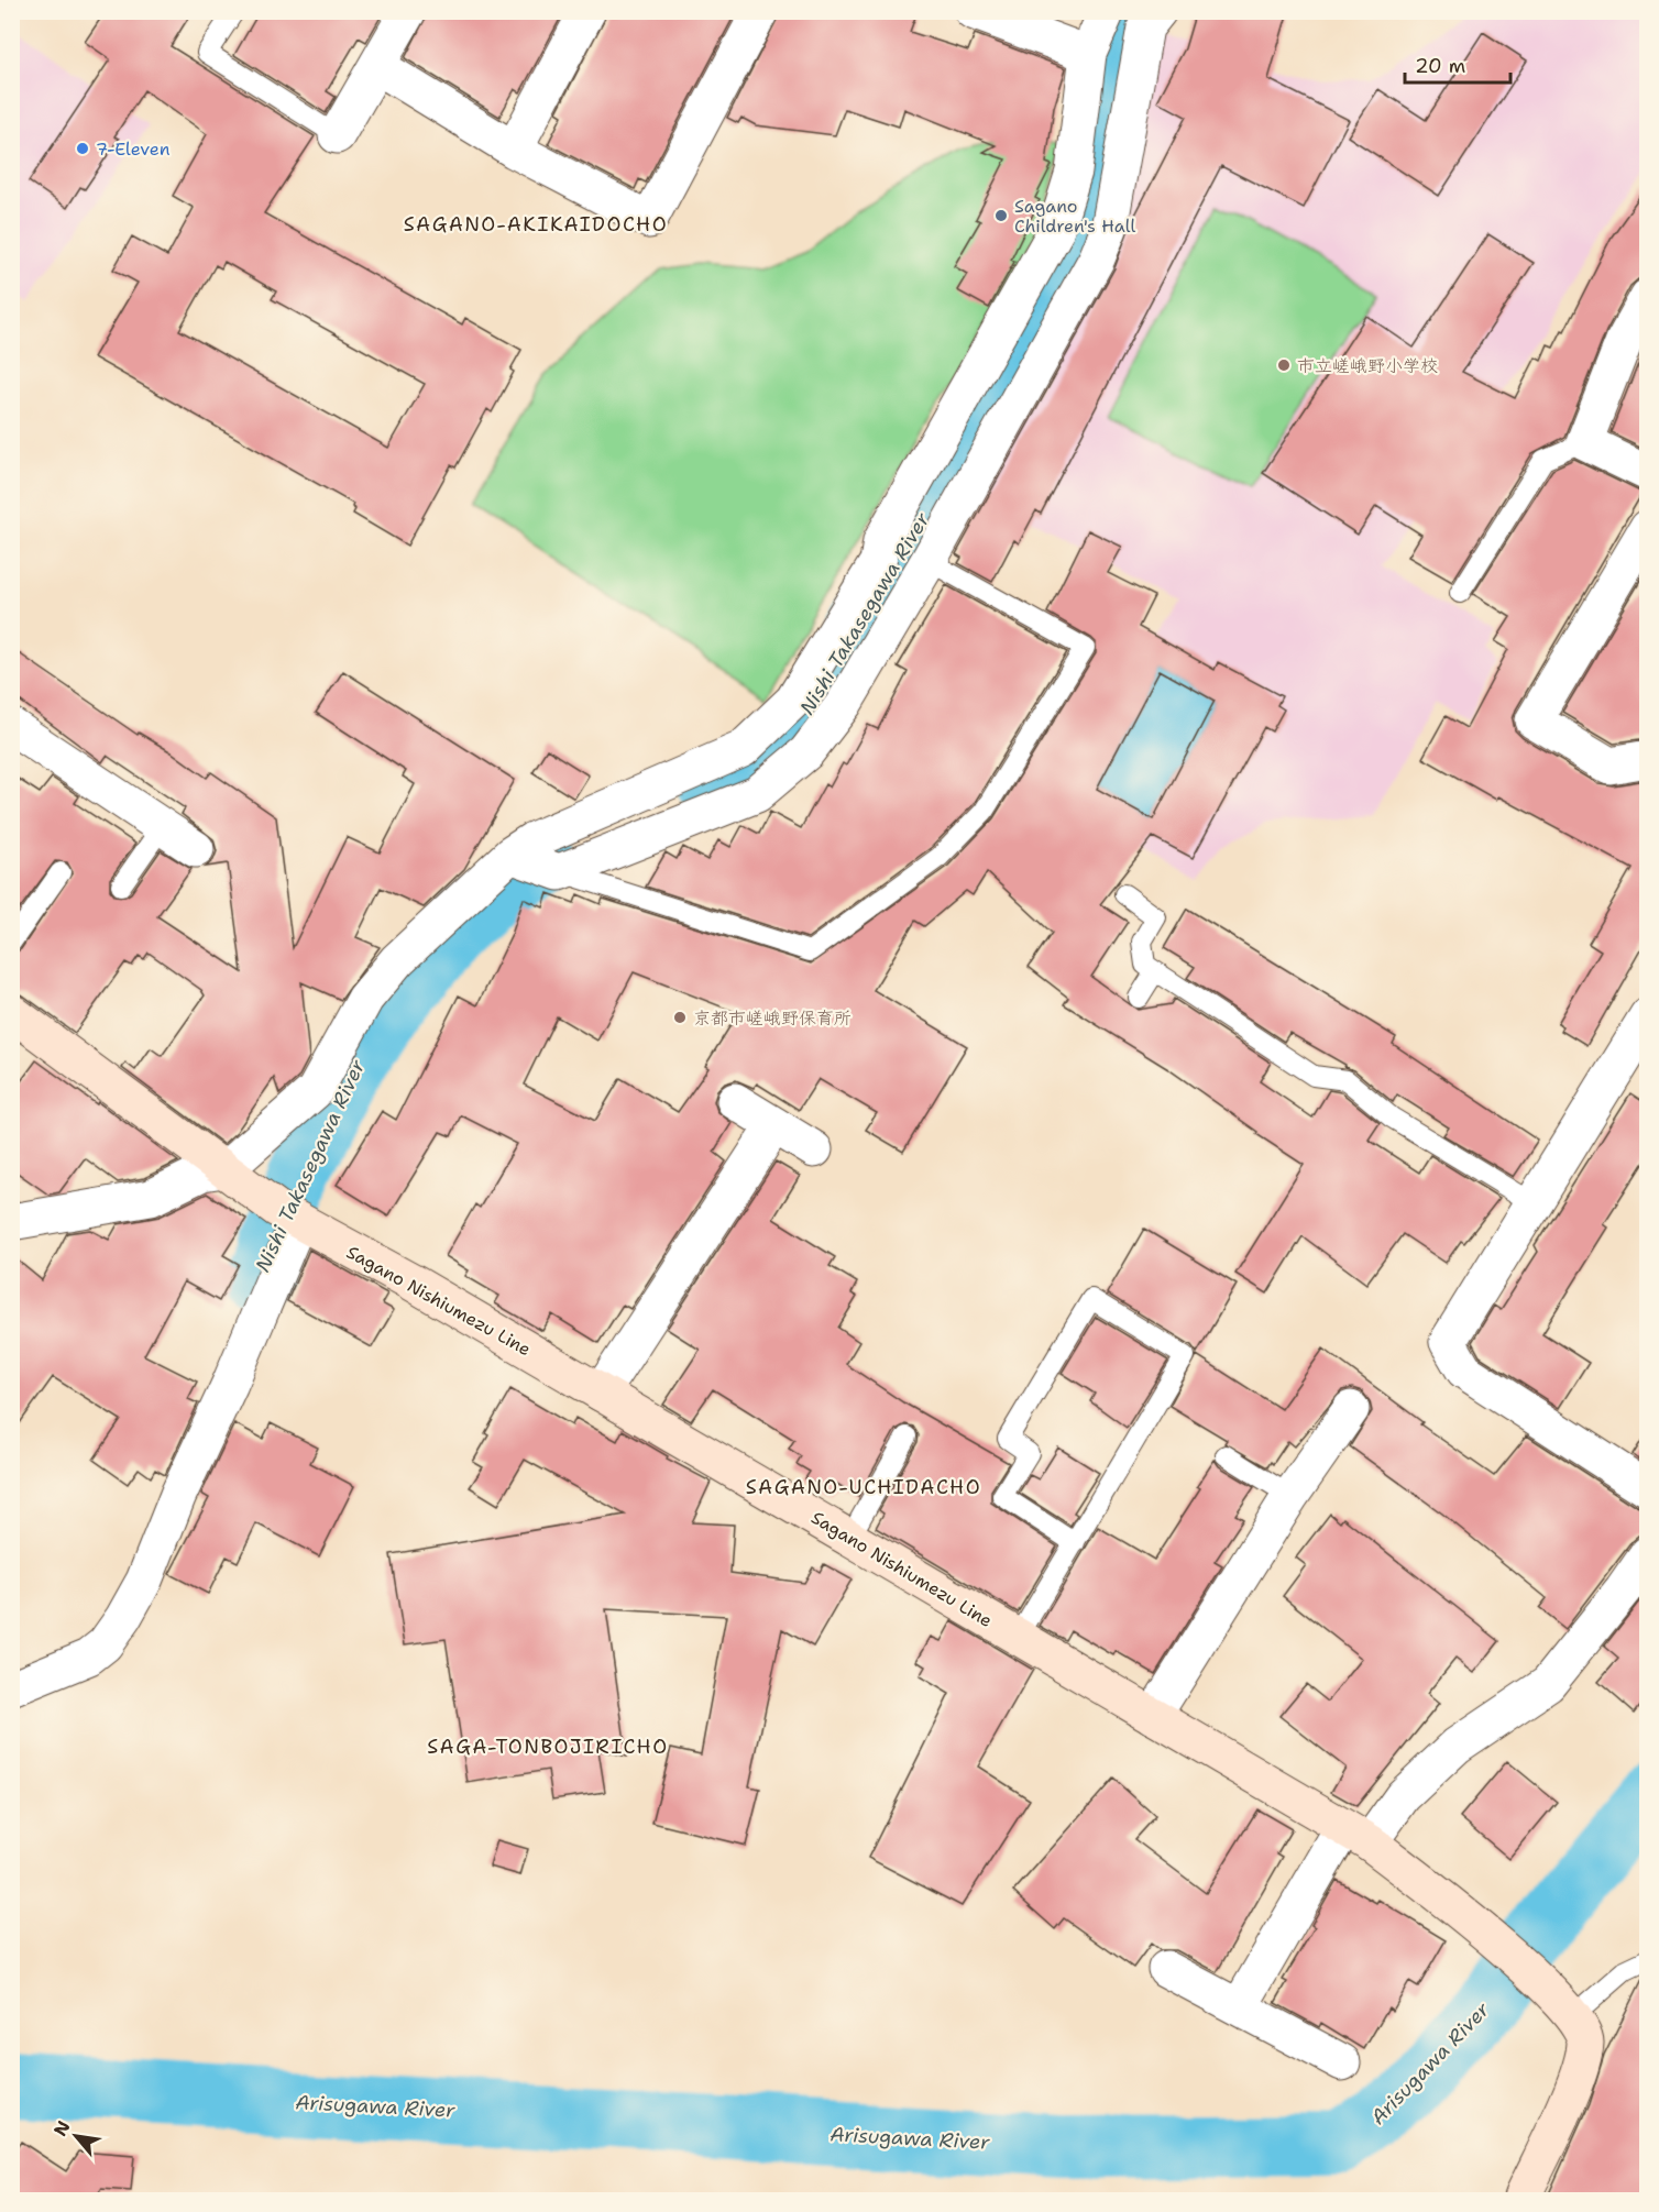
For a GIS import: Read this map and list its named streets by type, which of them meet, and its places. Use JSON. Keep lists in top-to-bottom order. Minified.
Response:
{"streets":{"main road":["Sagano Nishiumezu Line"]},"districts":["SAGANO-AKIKAIDOCHO","SAGANO-UCHIDACHO","SAGA-TONBOJIRICHO"],"water":["Nishi Takasegawa River","Arisugawa River"],"places":["7-Eleven","Sagano Children's Hall","市立嵯峨野小学校","京都市嵯峨野保育所"],"scale_bar":"20 m","north":"top left"}
